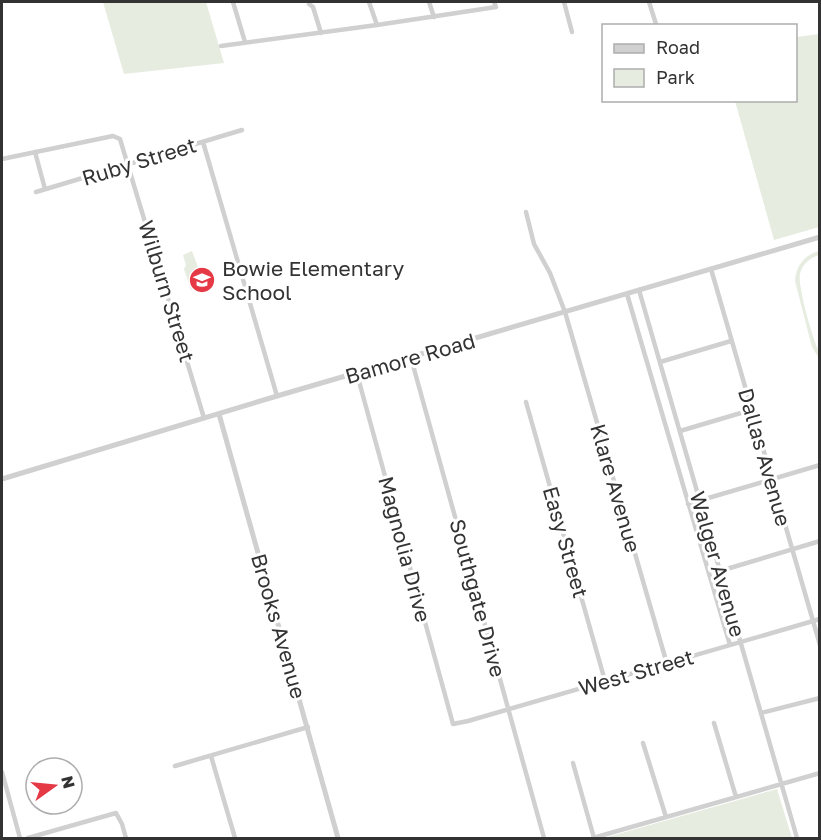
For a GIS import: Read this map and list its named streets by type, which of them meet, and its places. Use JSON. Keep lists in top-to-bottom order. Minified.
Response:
{"streets":{"street":["Ruby Street","Wilburn Street","Bamore Road","Dallas Avenue","Klare Avenue","Easy Street","Magnolia Drive","Walger Avenue","Southgate Drive","Brooks Avenue","West Street"]},"crossings":[["Ruby Street","Wilburn Street"],["Wilburn Street","Bamore Road"],["Bamore Road","Dallas Avenue"],["Bamore Road","Klare Avenue"],["Bamore Road","Magnolia Drive"],["Bamore Road","Walger Avenue"],["Bamore Road","Southgate Drive"],["Bamore Road","Brooks Avenue"],["Dallas Avenue","West Street"],["Klare Avenue","West Street"],["Easy Street","West Street"],["Magnolia Drive","West Street"],["Walger Avenue","West Street"],["Southgate Drive","West Street"]],"places":{"school or university":["Bowie Elementary School"]},"legend":["Road","Park"],"north":"right"}
